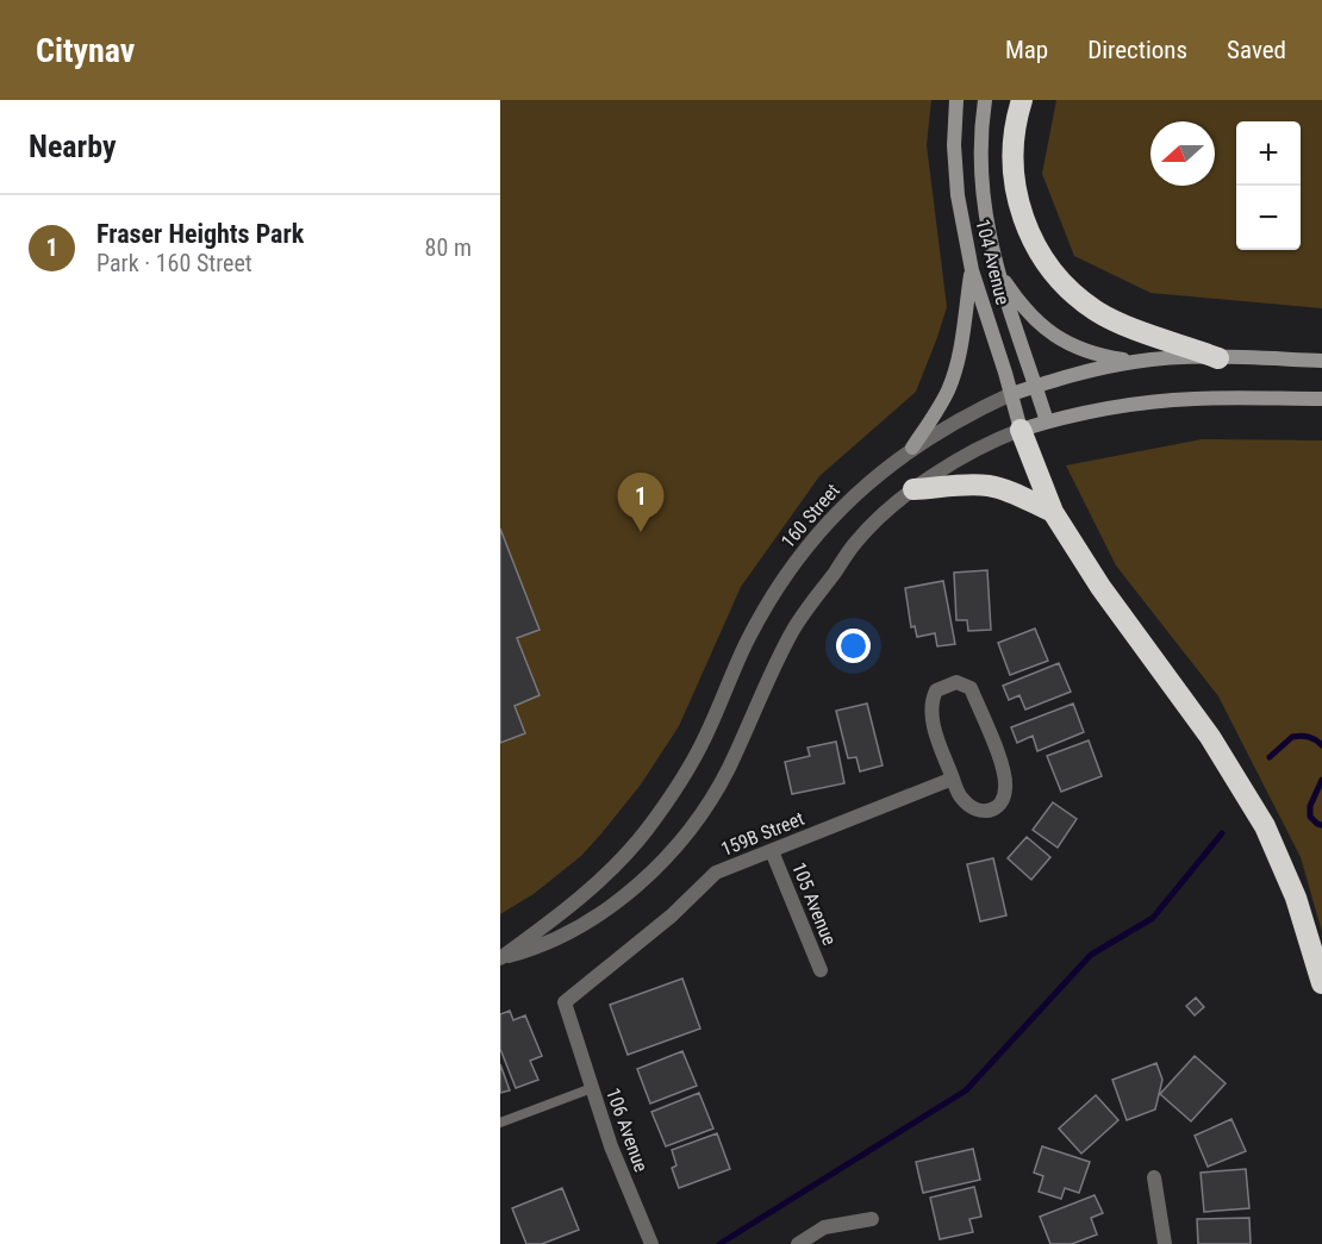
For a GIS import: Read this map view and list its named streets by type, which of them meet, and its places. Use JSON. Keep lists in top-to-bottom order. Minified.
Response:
{"streets":{"main road":["104 Avenue","160 Street"],"street":["159B Street","105 Avenue","106 Avenue"]},"crossings":[["104 Avenue","160 Street"],["159B Street","105 Avenue"],["159B Street","106 Avenue"]],"north":"left","page":{"header":"Citynav","nav":["Map","Directions","Saved"],"heading":"Nearby","map_buttons":["+","−"],"list":[{"mark":"1","name":"Fraser Heights Park","note":"Park · 160 Street","value":"80 m"}],"pins":"1"}}
